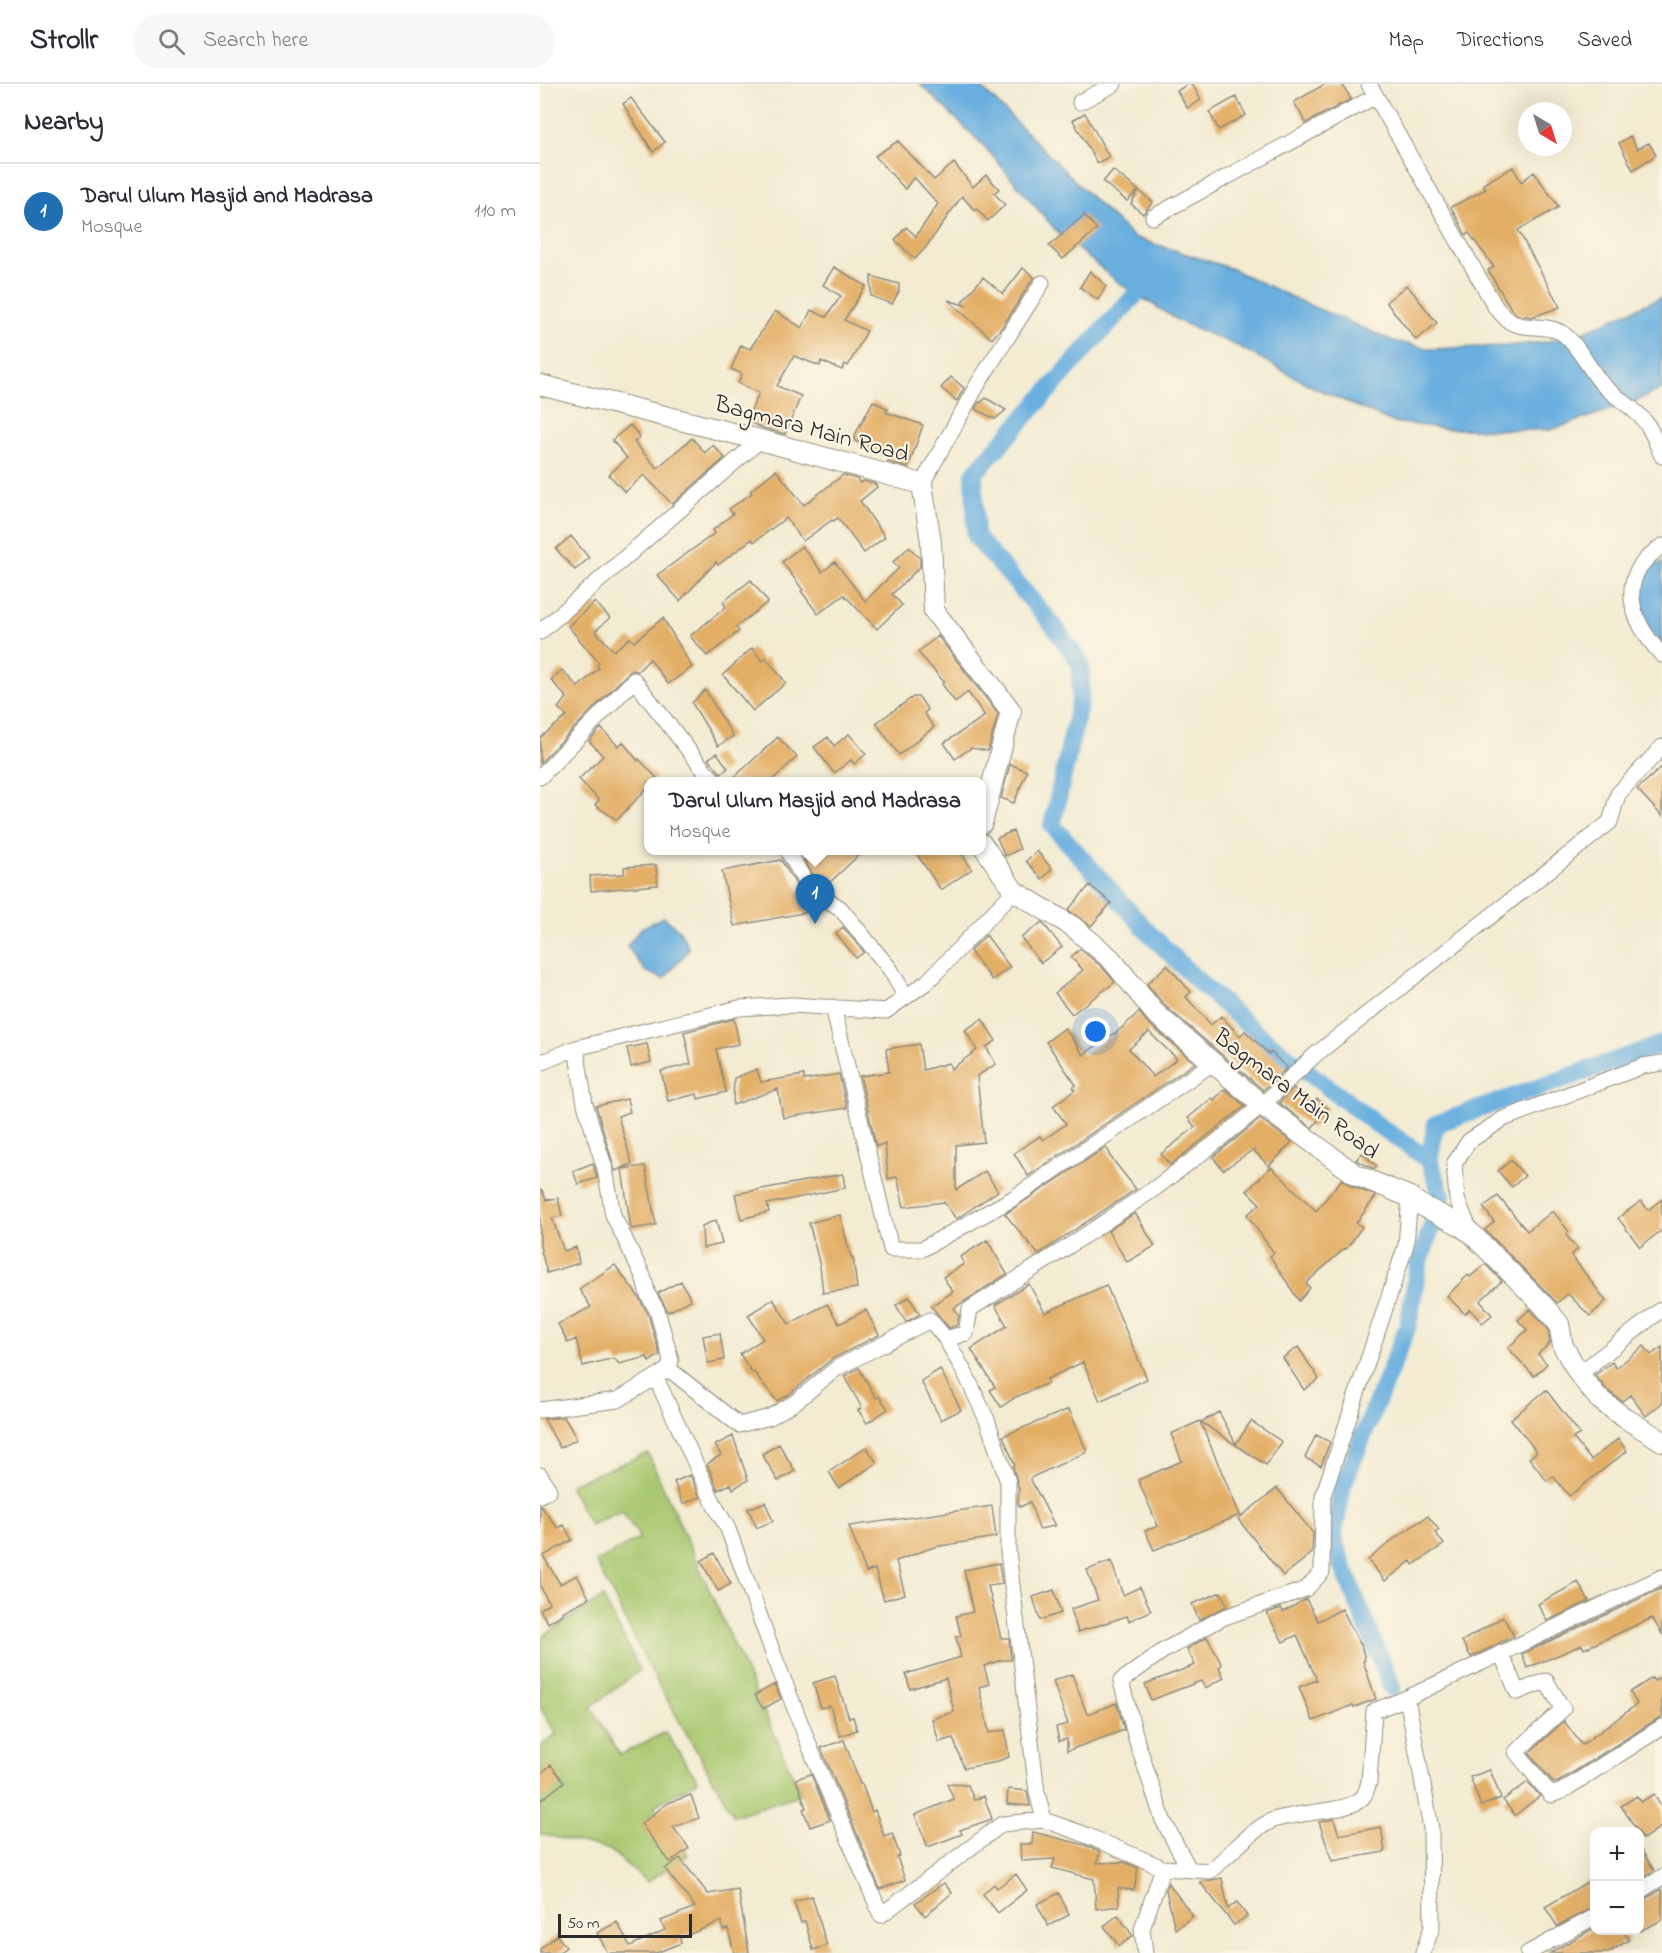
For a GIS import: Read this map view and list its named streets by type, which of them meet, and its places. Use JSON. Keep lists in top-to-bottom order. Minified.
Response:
{"streets":{"street":["Bagmara Main Road"]},"scale_bar":"50 m","north":"bottom right","page":{"header":"Strollr","search":"Search here","nav":["Map","Directions","Saved"],"heading":"Nearby","list":[{"mark":"1","name":"Darul Ulum Masjid and Madrasa","note":"Mosque","value":"110 m"}],"popup":["Darul Ulum Masjid and Madrasa","Mosque"],"pins":"1","map_buttons":["+","−"],"scale":"50 m"}}
